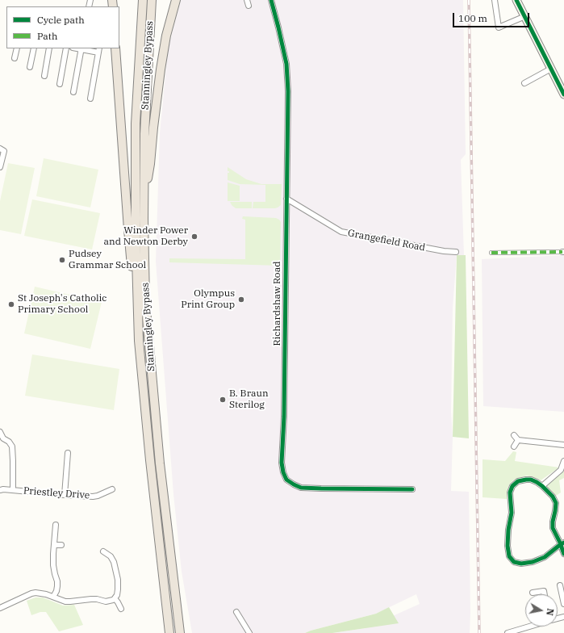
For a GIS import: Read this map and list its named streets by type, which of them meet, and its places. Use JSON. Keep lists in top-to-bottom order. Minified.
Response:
{"streets":{"highway":["Stanningley Bypass"],"street":["Grangefield Road","Richardshaw Road","Priestley Drive"]},"crossings":[["Grangefield Road","Richardshaw Road"]],"places":["Winder Power and Newton Derby","Pudsey Grammar School","Olympus Print Group","St Joseph's Catholic Primary School","B. Braun Sterilog"],"legend":["Cycle path","Path"],"scale_bar":"100 m","north":"right"}
